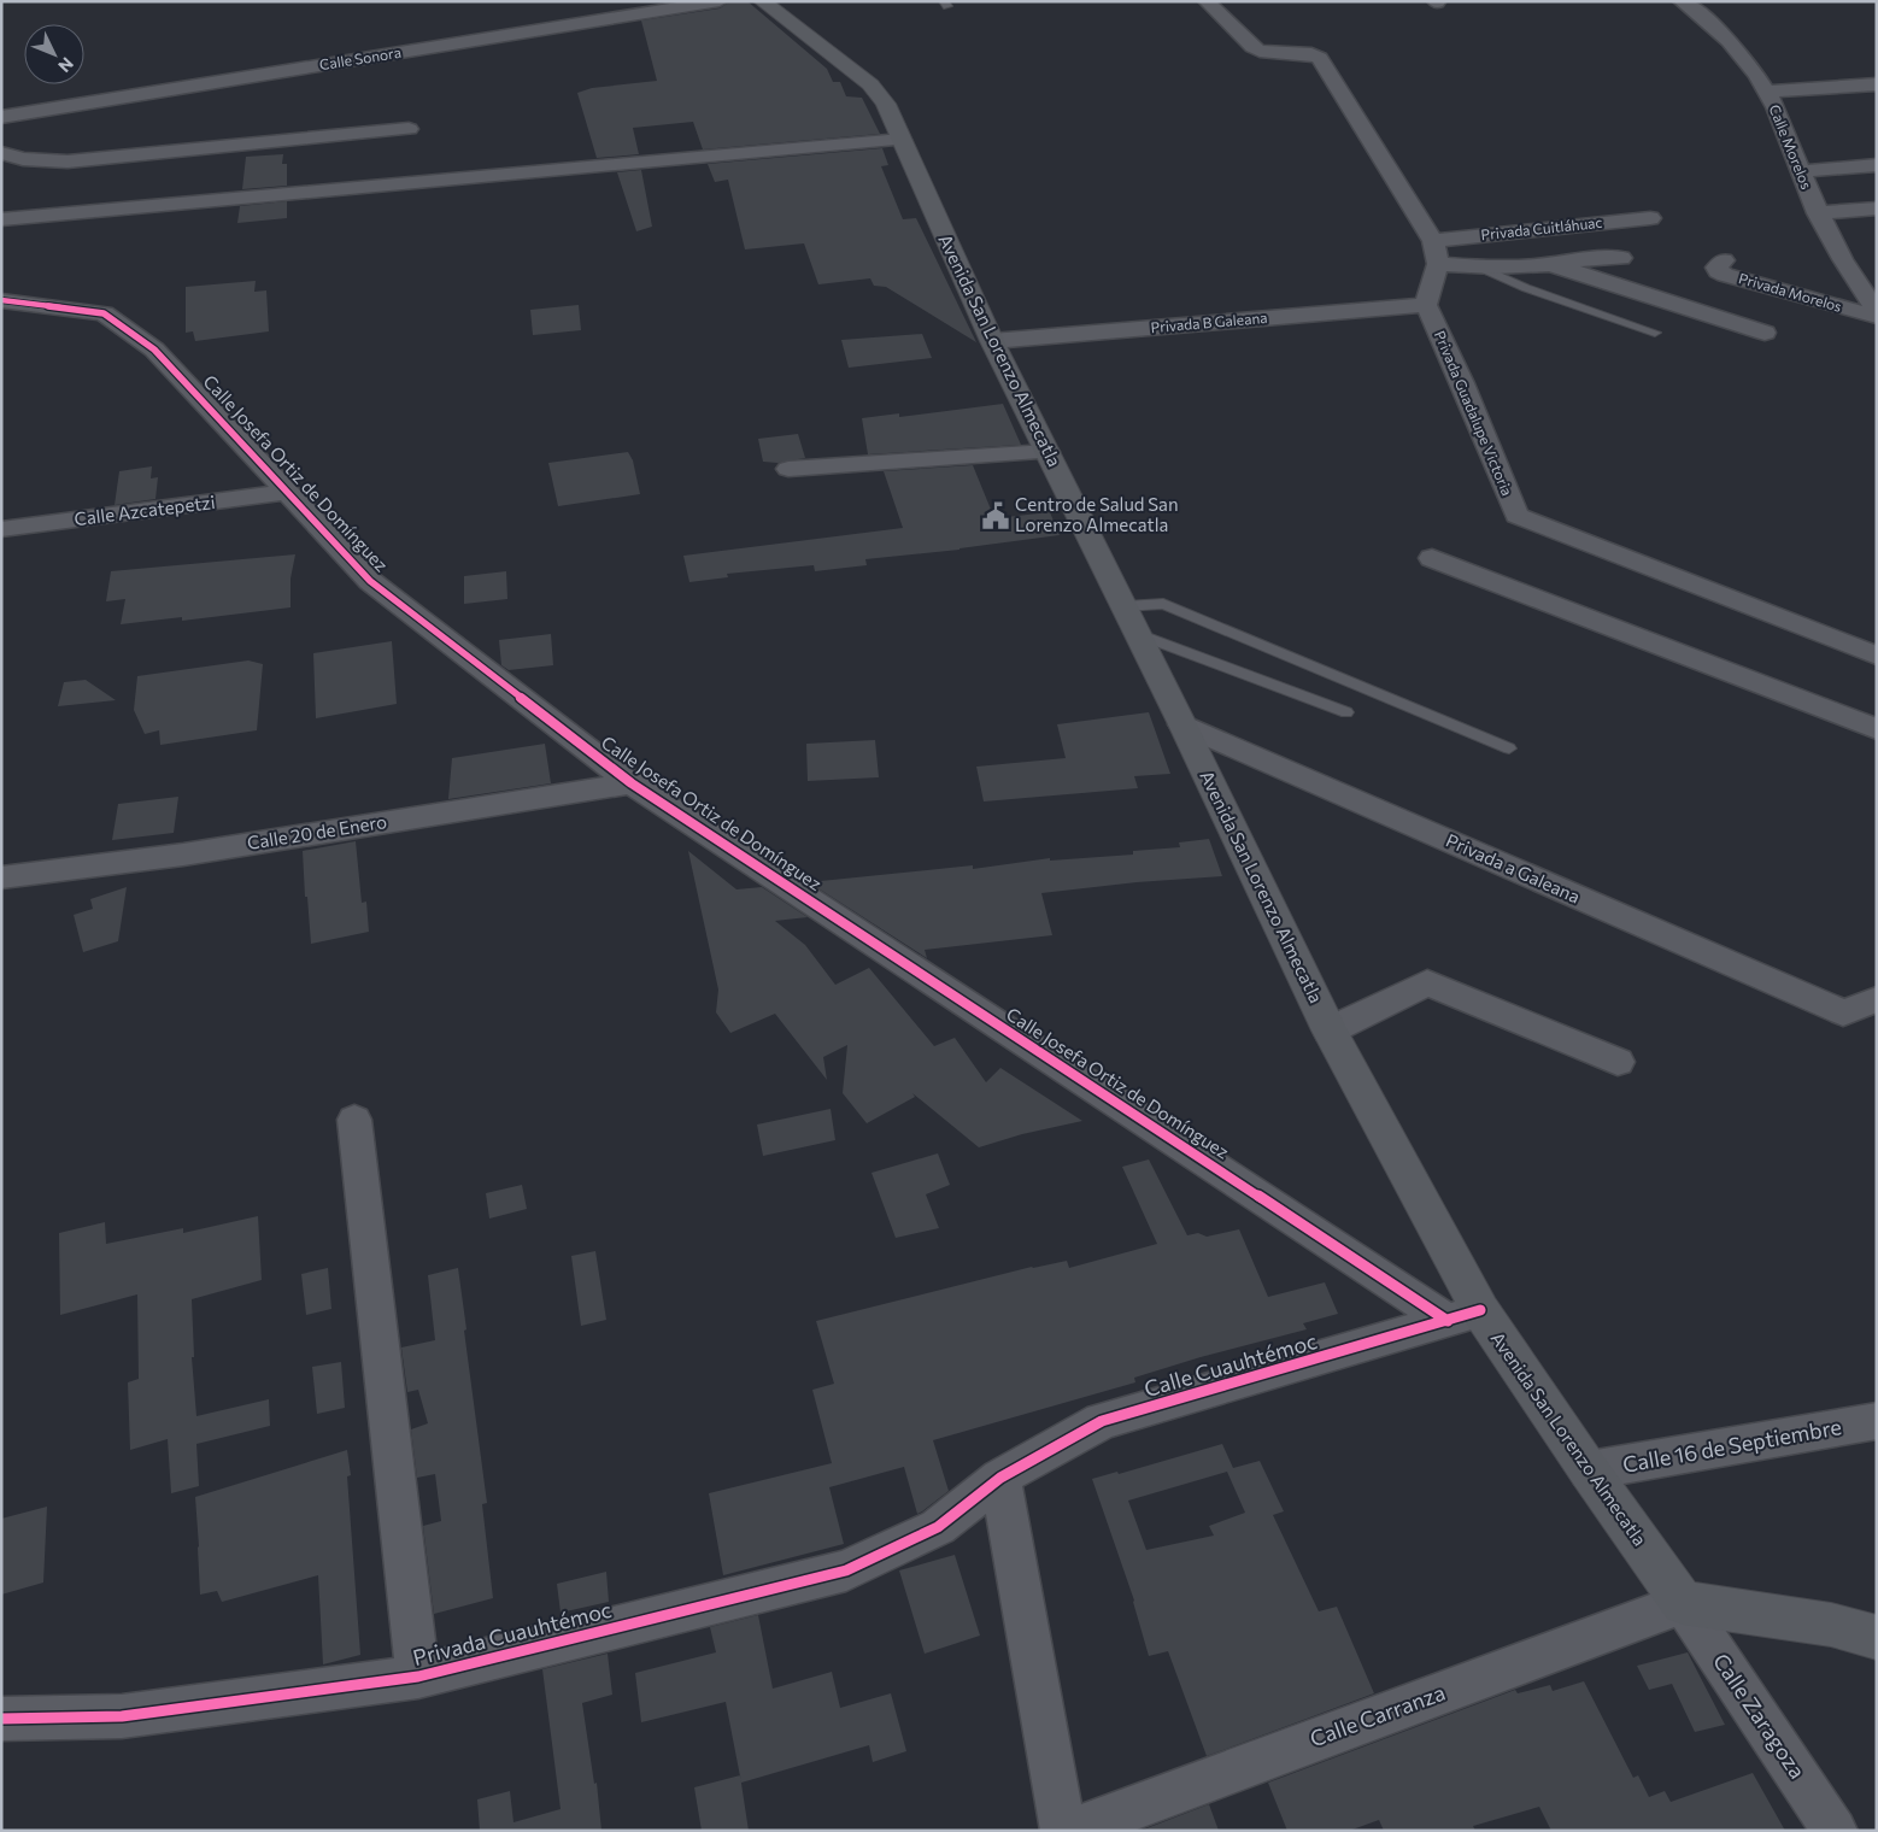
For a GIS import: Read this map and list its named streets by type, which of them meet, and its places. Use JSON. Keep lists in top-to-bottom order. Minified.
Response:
{"streets":{"main road":["Avenida San Lorenzo Almecatla"],"street":["Calle Sonora","Calle Morelos","Privada Cuitláhuac","Privada Morelos","Privada B Galeana","Privada Guadalupe Victoria","Calle Josefa Ortiz de Domínguez","Calle Azcatepetzi","Calle 20 de Enero","Privada a Galeana","Calle Cuauhtémoc","Calle 16 de Septiembre","Privada Cuauhtémoc","Calle Carranza","Calle Zaragoza"]},"crossings":[["Privada B Galeana","Avenida San Lorenzo Almecatla"],["Privada B Galeana","Privada Guadalupe Victoria"],["Avenida San Lorenzo Almecatla","Calle Josefa Ortiz de Domínguez"],["Avenida San Lorenzo Almecatla","Privada a Galeana"],["Avenida San Lorenzo Almecatla","Calle Cuauhtémoc"],["Avenida San Lorenzo Almecatla","Calle 16 de Septiembre"],["Avenida San Lorenzo Almecatla","Calle Carranza"],["Avenida San Lorenzo Almecatla","Calle Zaragoza"],["Calle Josefa Ortiz de Domínguez","Calle Azcatepetzi"],["Calle Josefa Ortiz de Domínguez","Calle 20 de Enero"],["Calle Josefa Ortiz de Domínguez","Calle Cuauhtémoc"],["Calle Cuauhtémoc","Privada Cuauhtémoc"],["Calle Carranza","Calle Zaragoza"]],"places":{"public building":["Centro de Salud San Lorenzo Almecatla"]},"north":"bottom right"}
